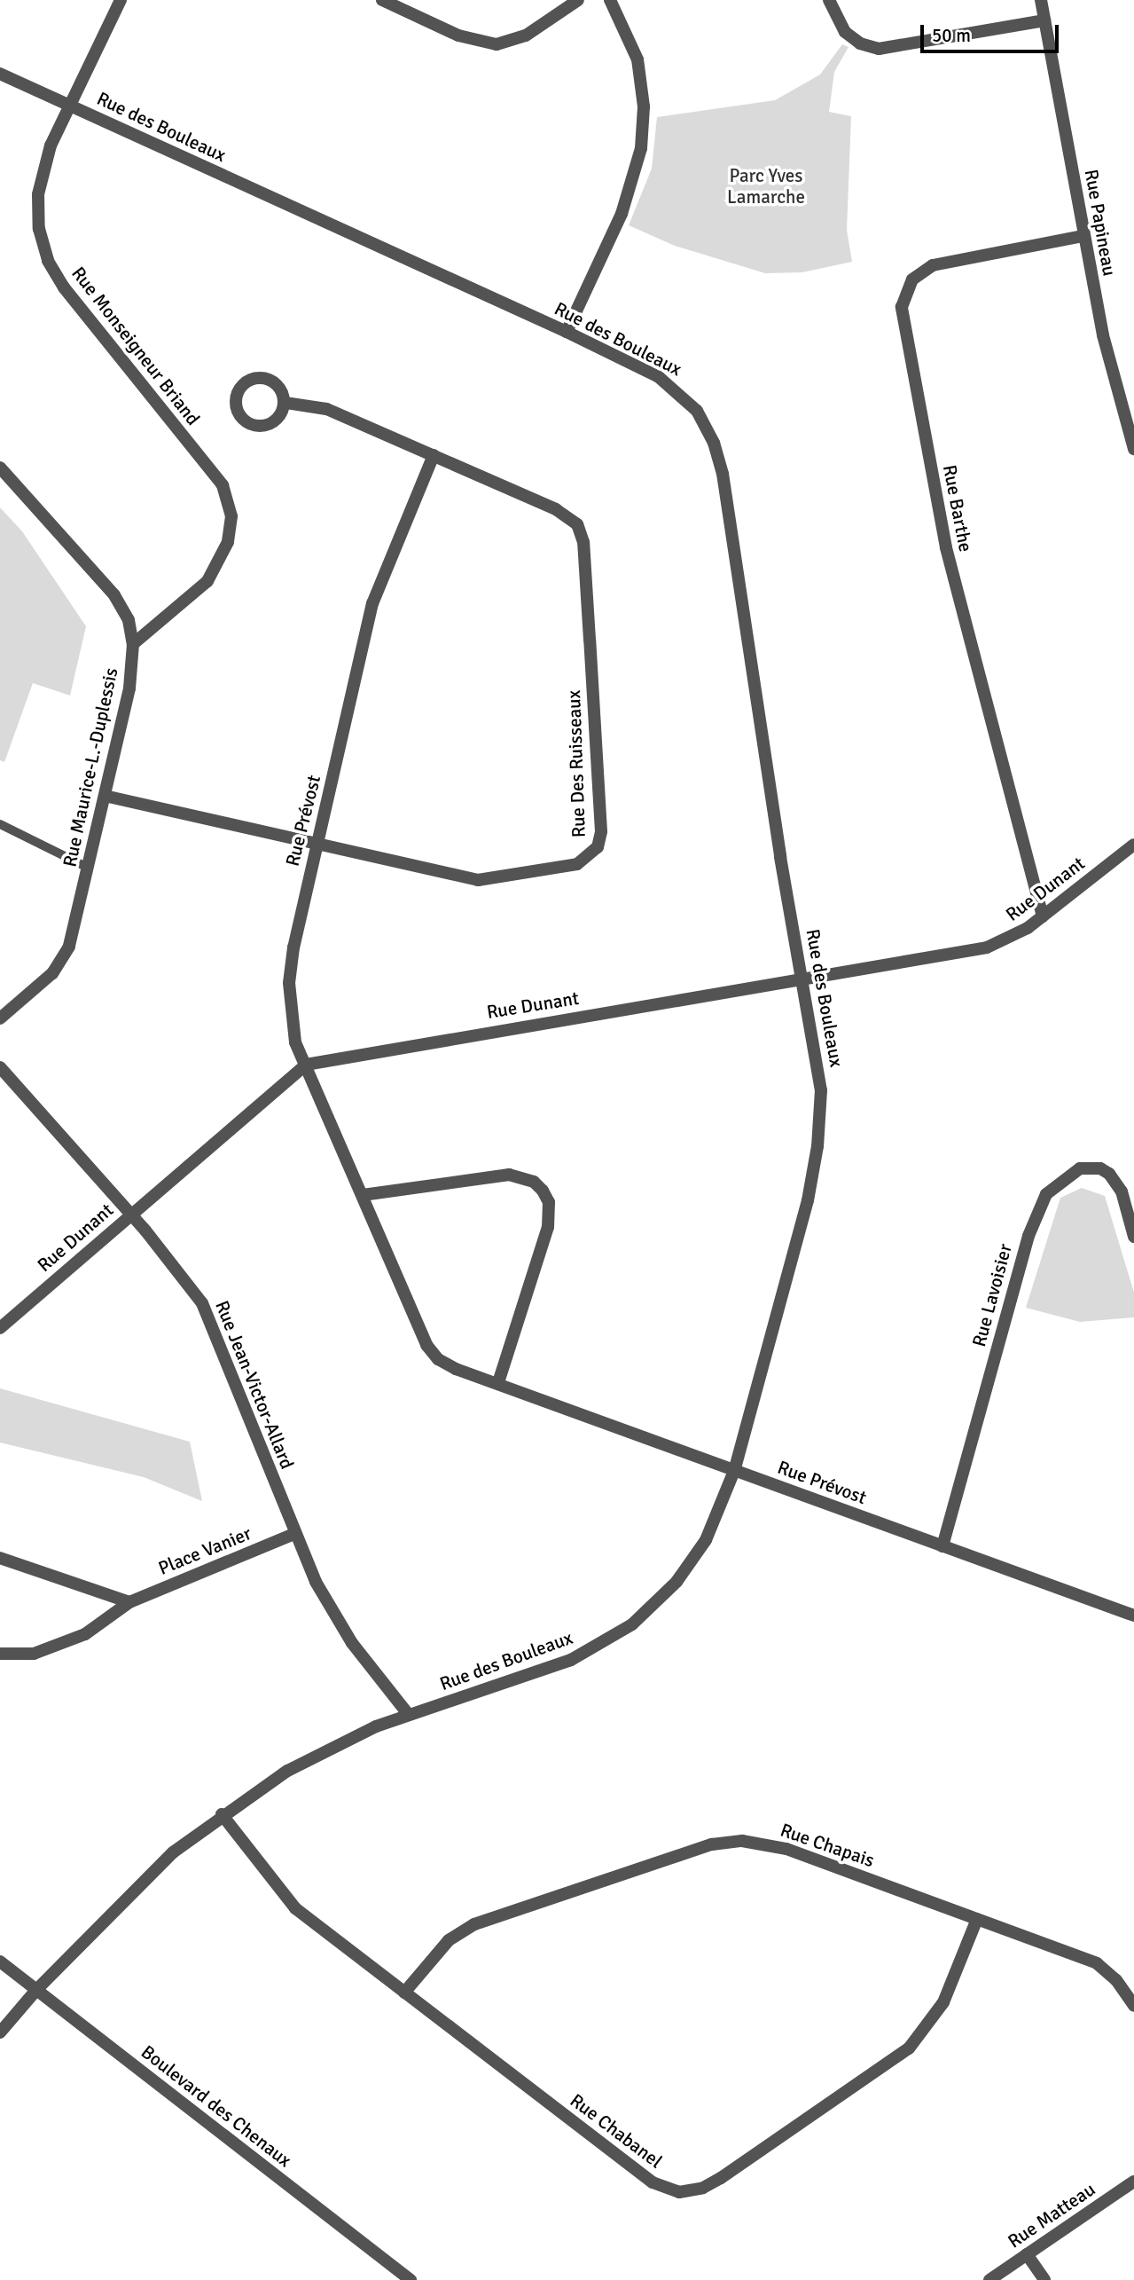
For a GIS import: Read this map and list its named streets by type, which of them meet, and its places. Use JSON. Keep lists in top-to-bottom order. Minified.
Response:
{"streets":{"street":["Rue des Bouleaux","Rue Papineau","Rue Monseigneur Briand","Rue Barthe","Rue Des Ruisseaux","Rue Maurice-L.-Duplessis","Rue Prévost","Rue Dunant","Rue Lavoisier","Rue Jean-Victor-Allard","Place Vanier","Rue Chapais","Boulevard des Chenaux","Rue Chabanel","Rue Matteau"]},"crossings":[["Rue des Bouleaux","Rue Monseigneur Briand"],["Rue des Bouleaux","Rue Prévost"],["Rue des Bouleaux","Rue Dunant"],["Rue des Bouleaux","Rue Jean-Victor-Allard"],["Rue des Bouleaux","Boulevard des Chenaux"],["Rue des Bouleaux","Rue Chabanel"],["Rue Papineau","Rue Barthe"],["Rue Monseigneur Briand","Rue Maurice-L.-Duplessis"],["Rue Barthe","Rue Dunant"],["Rue Des Ruisseaux","Rue Maurice-L.-Duplessis"],["Rue Des Ruisseaux","Rue Prévost"],["Rue Prévost","Rue Dunant"],["Rue Prévost","Rue Lavoisier"],["Rue Dunant","Rue Jean-Victor-Allard"],["Rue Jean-Victor-Allard","Place Vanier"],["Rue Chapais","Rue Chabanel"]],"parks":["Parc Yves Lamarche"],"scale_bar":"50 m"}
